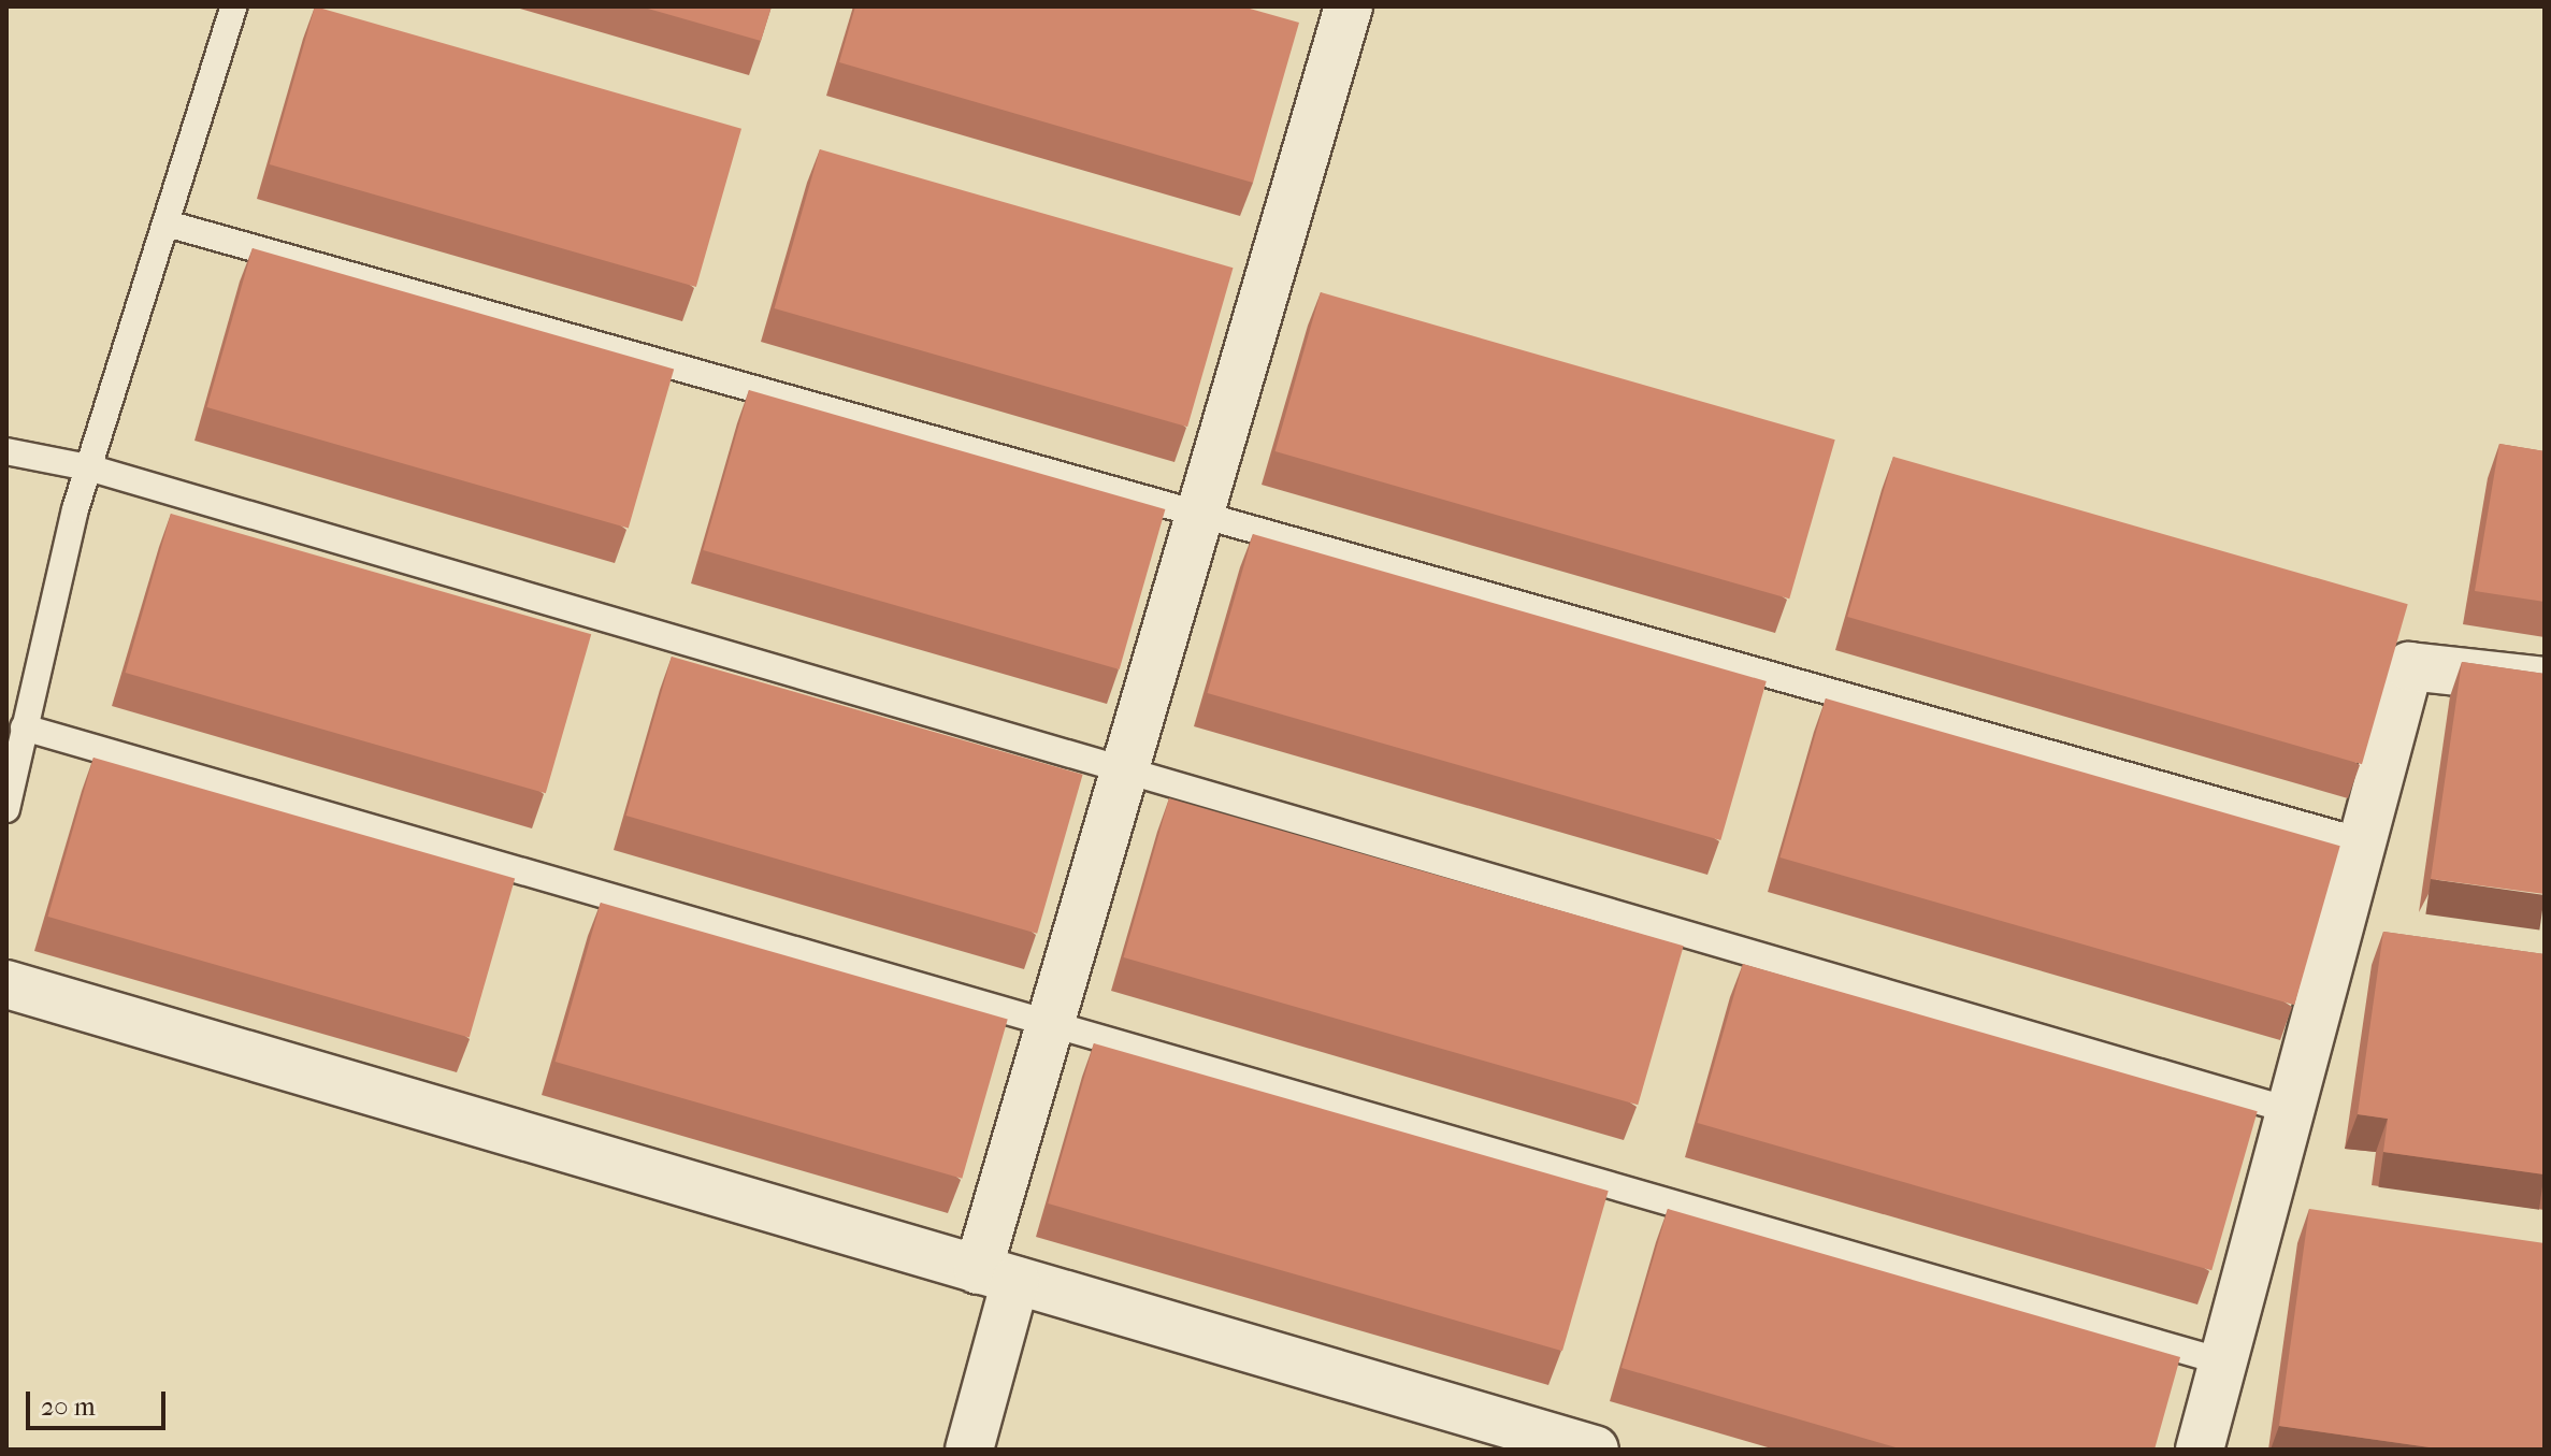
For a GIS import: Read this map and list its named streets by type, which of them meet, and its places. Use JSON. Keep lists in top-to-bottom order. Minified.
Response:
{"scale_bar":"20 m"}
